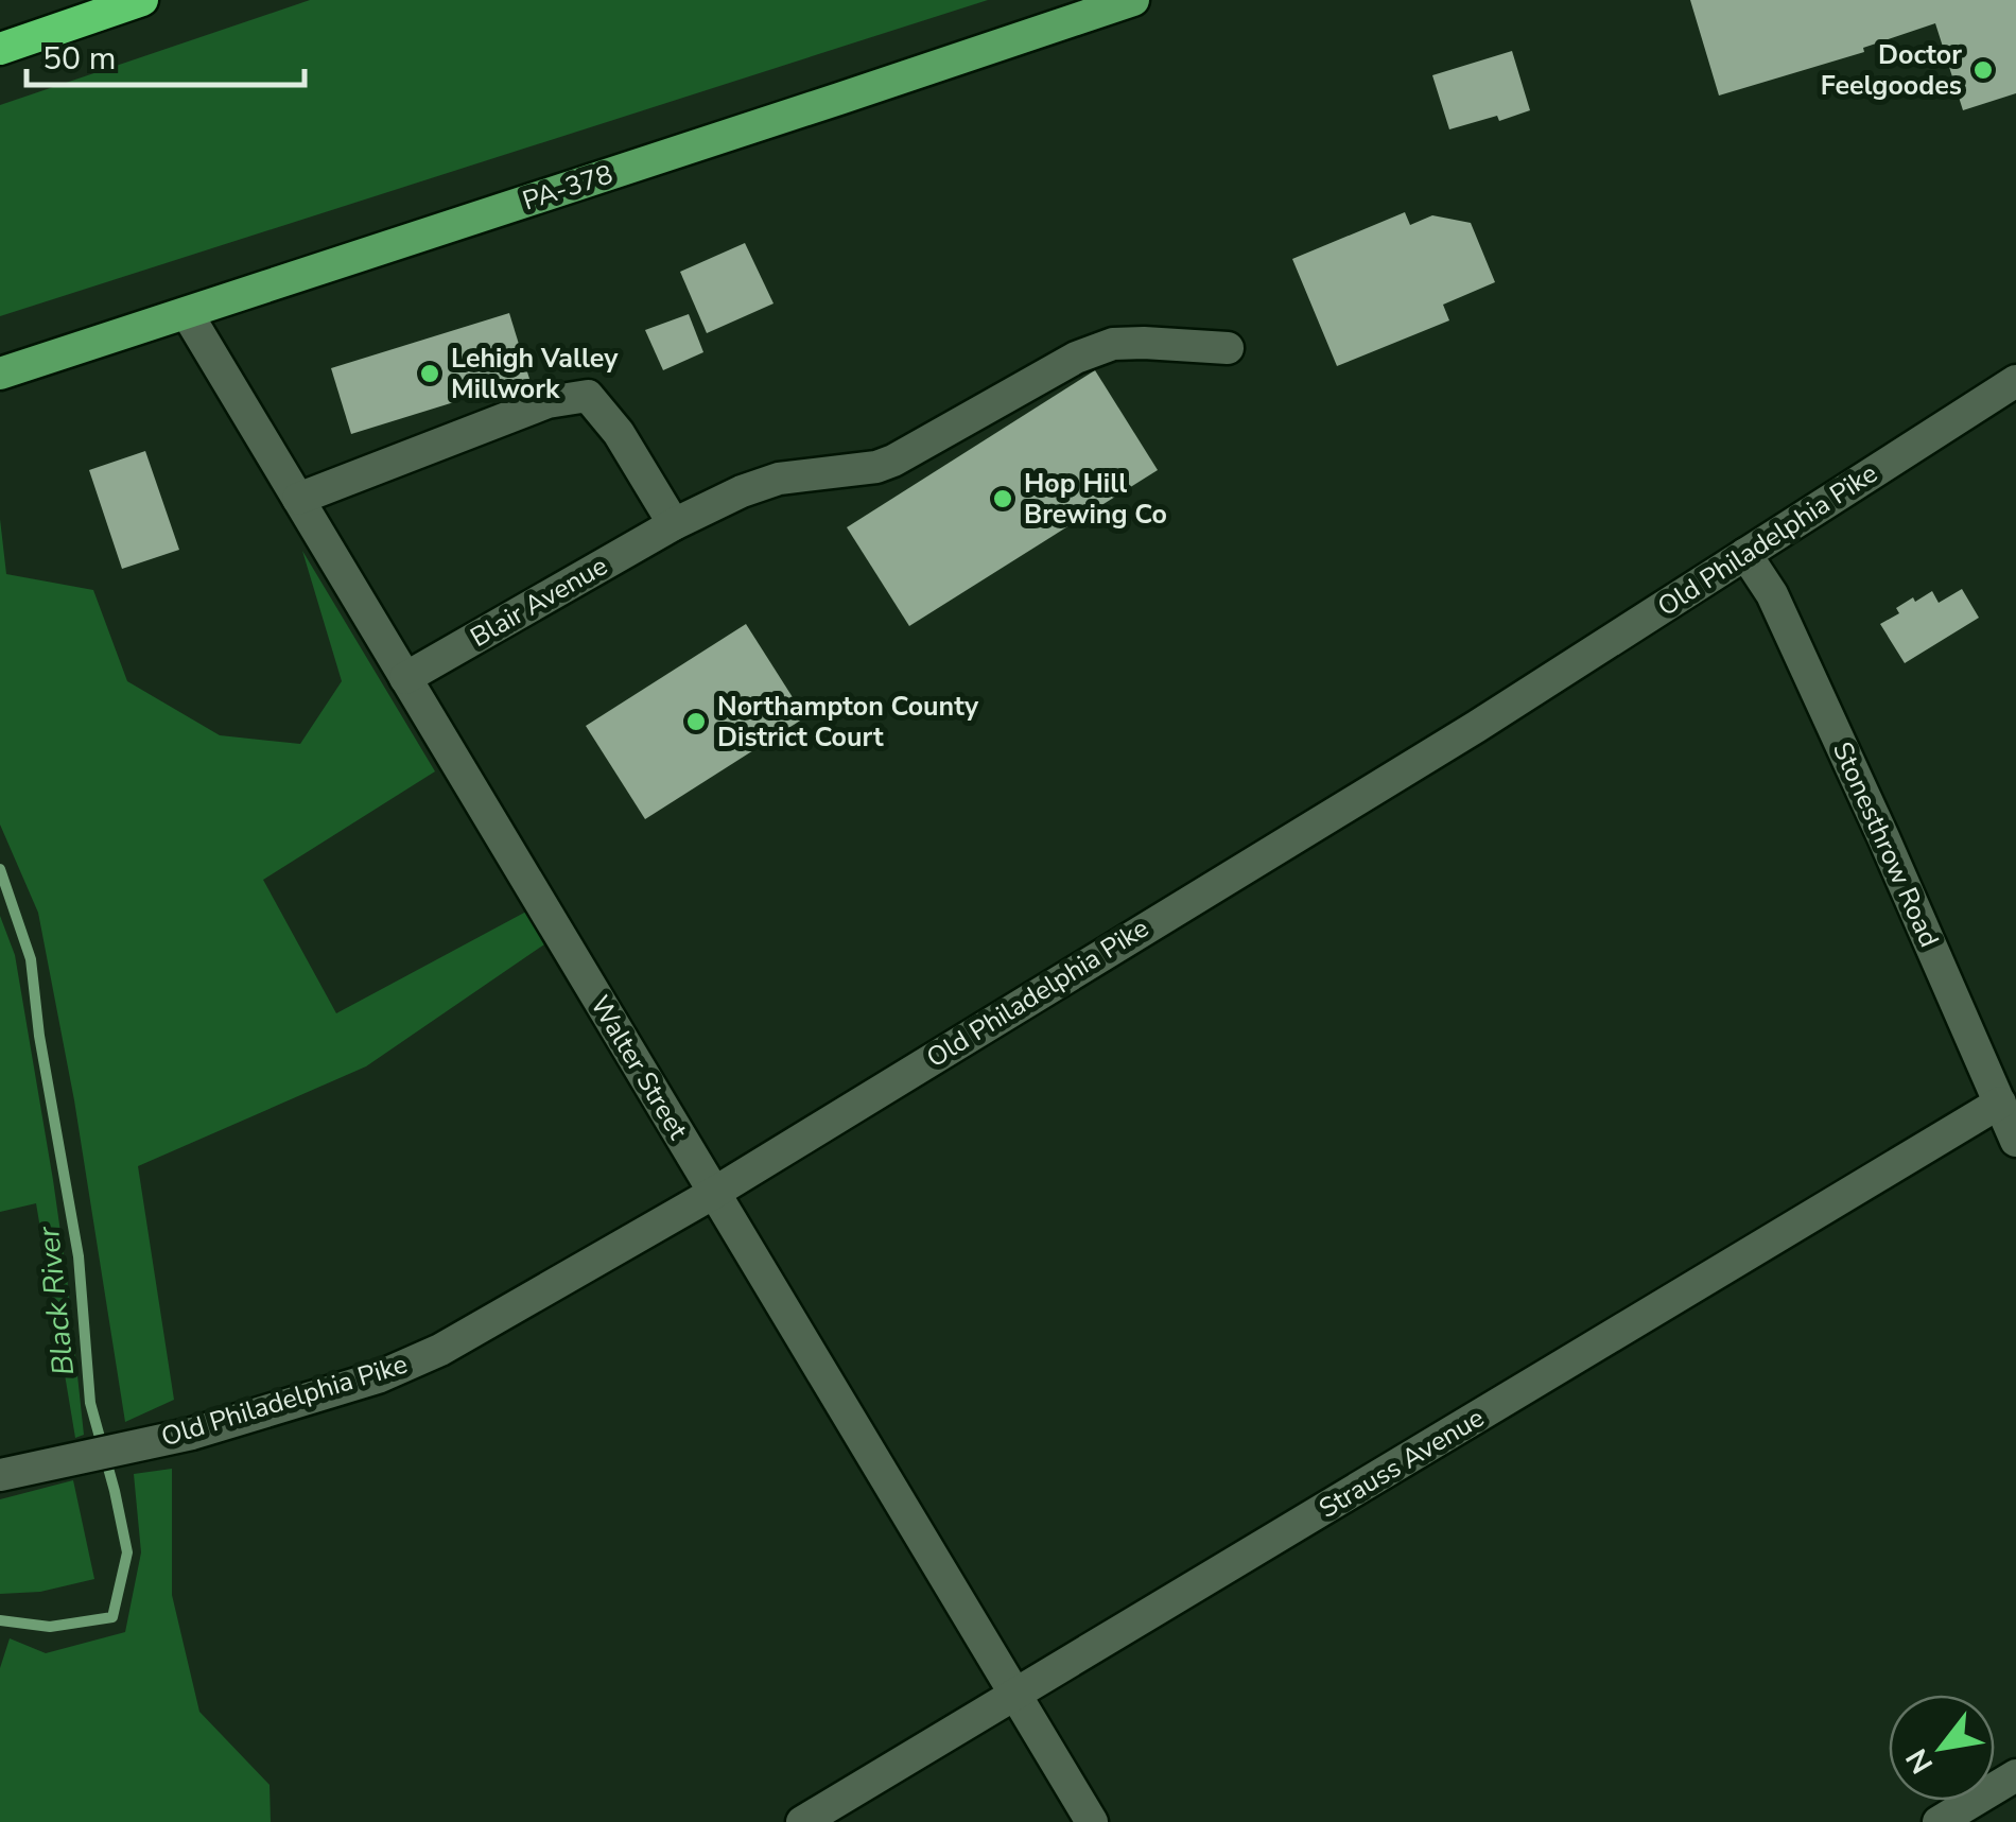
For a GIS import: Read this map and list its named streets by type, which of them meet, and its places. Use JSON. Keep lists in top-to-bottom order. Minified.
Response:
{"streets":{"main road":["PA-378"],"street":["Old Philadelphia Pike","Blair Avenue","Stonesthrow Road","Walter Street","Strauss Avenue"]},"crossings":[["PA-378","Walter Street"],["Old Philadelphia Pike","Stonesthrow Road"],["Old Philadelphia Pike","Walter Street"],["Blair Avenue","Walter Street"],["Stonesthrow Road","Strauss Avenue"],["Walter Street","Strauss Avenue"]],"water":["Black River"],"places":["Doctor Feelgoodes","Lehigh Valley Millwork","Hop Hill Brewing Co","Northampton County District Court"],"scale_bar":"50 m","north":"bottom left"}
